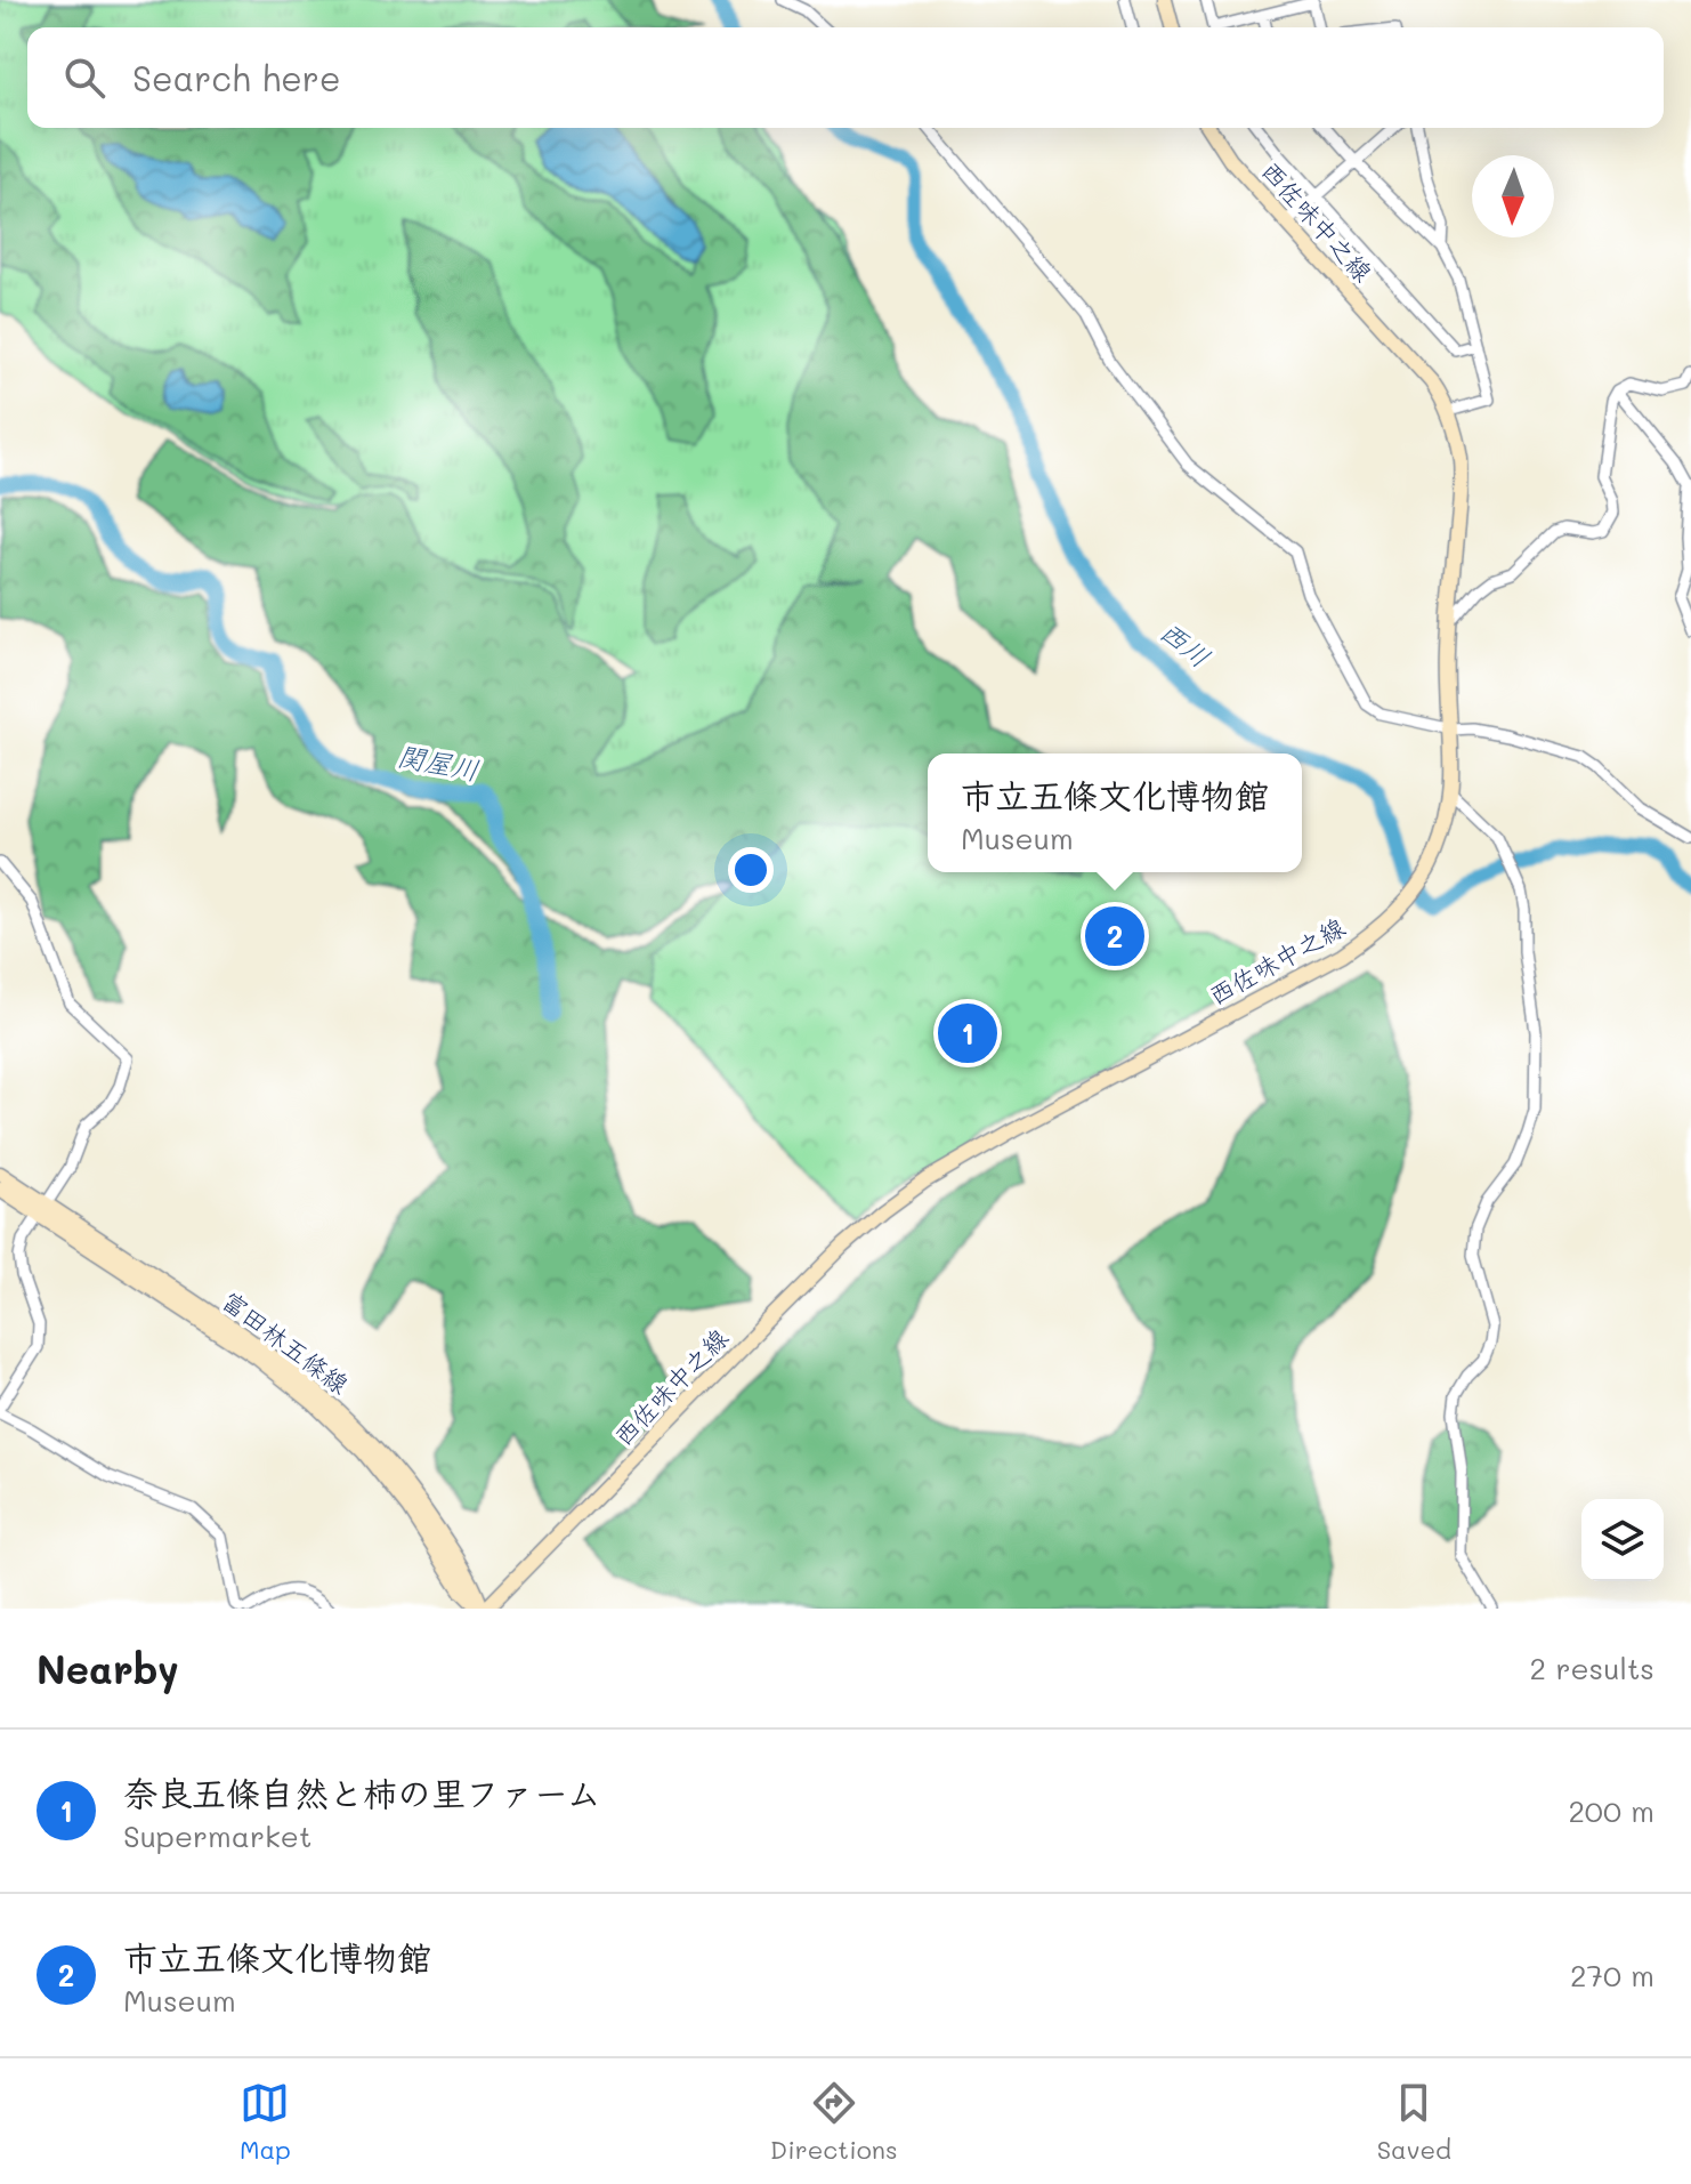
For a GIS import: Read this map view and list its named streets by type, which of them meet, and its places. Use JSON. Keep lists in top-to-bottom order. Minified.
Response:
{"streets":{"main road":["西佐味中之線","富田林五條線"]},"crossings":[["西佐味中之線","富田林五條線"]],"water":["西川","関屋川"],"north":"bottom","page":{"search":"Search here","popup":["市立五條文化博物館","Museum"],"pins":["2","1"],"heading":["Nearby","2 results"],"list":[{"mark":"1","name":"奈良五條自然と柿の里ファーム","note":"Supermarket","value":"200 m"},{"mark":"2","name":"市立五條文化博物館","note":"Museum","value":"270 m"}],"nav":["Map","Directions","Saved"]}}
